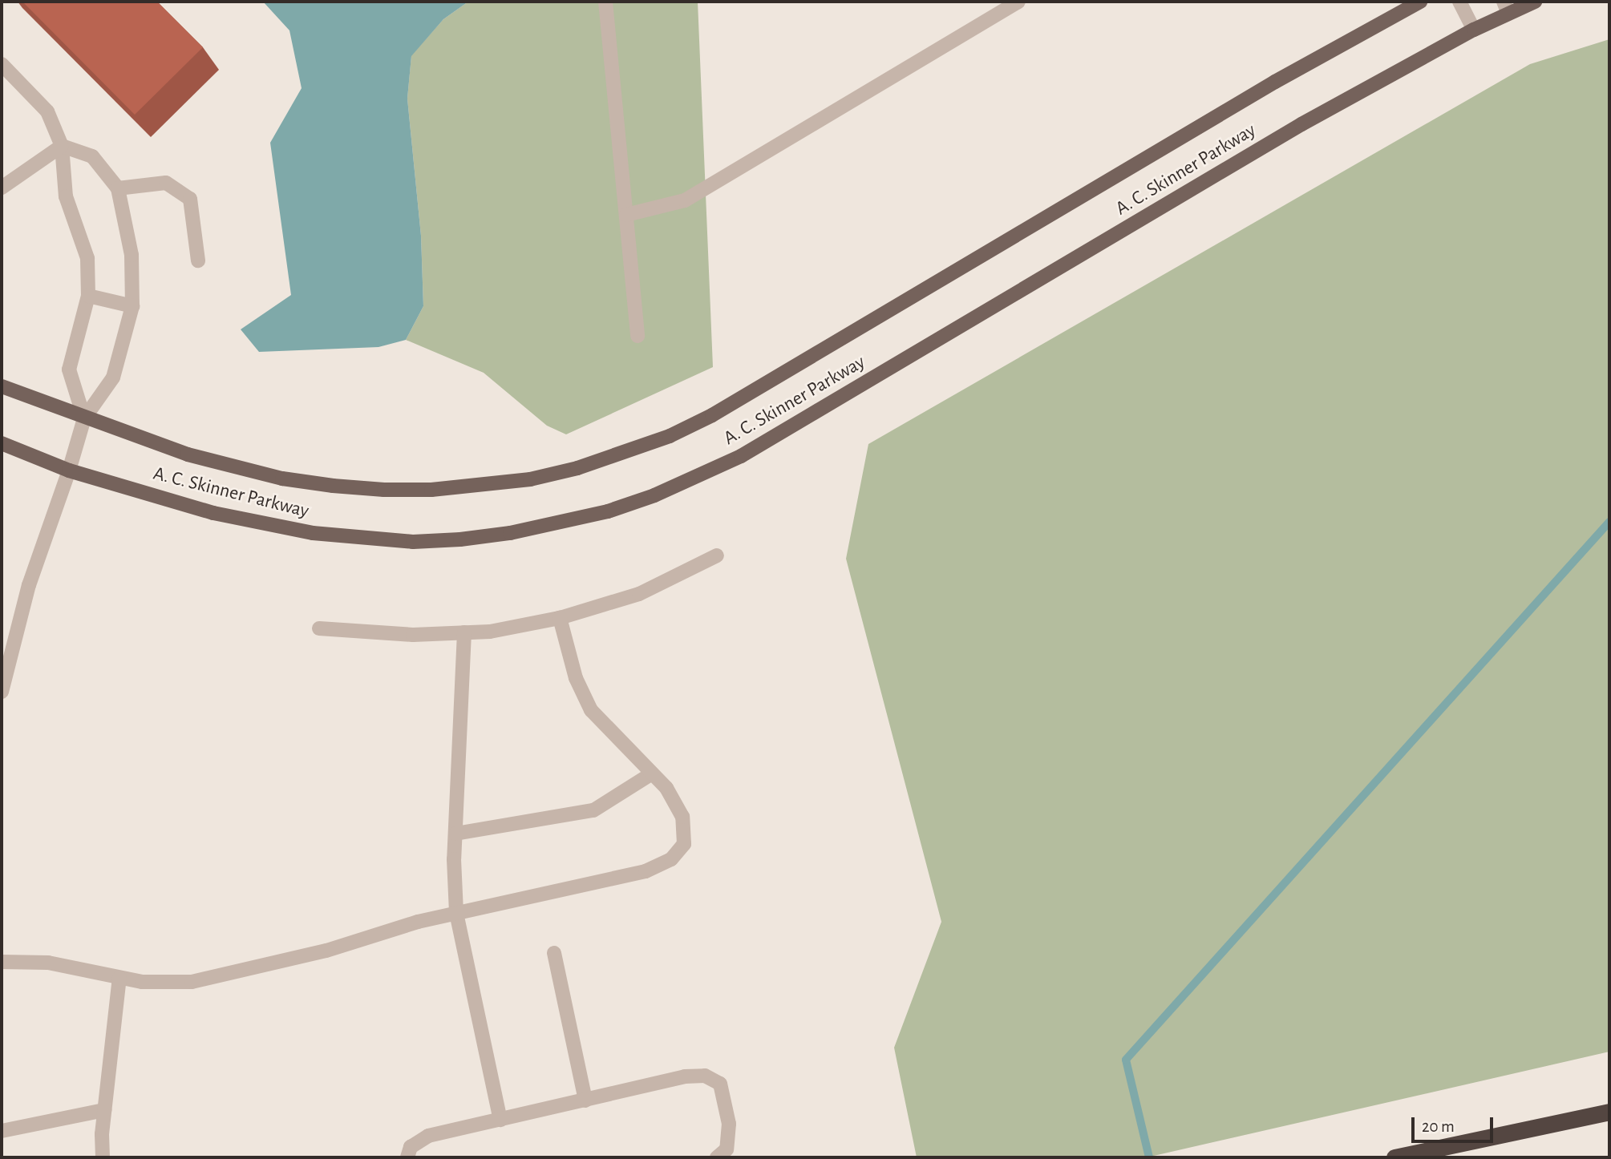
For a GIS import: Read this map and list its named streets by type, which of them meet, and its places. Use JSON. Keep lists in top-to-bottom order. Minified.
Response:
{"streets":{"main road":["A. C. Skinner Parkway"]},"scale_bar":"20 m"}
